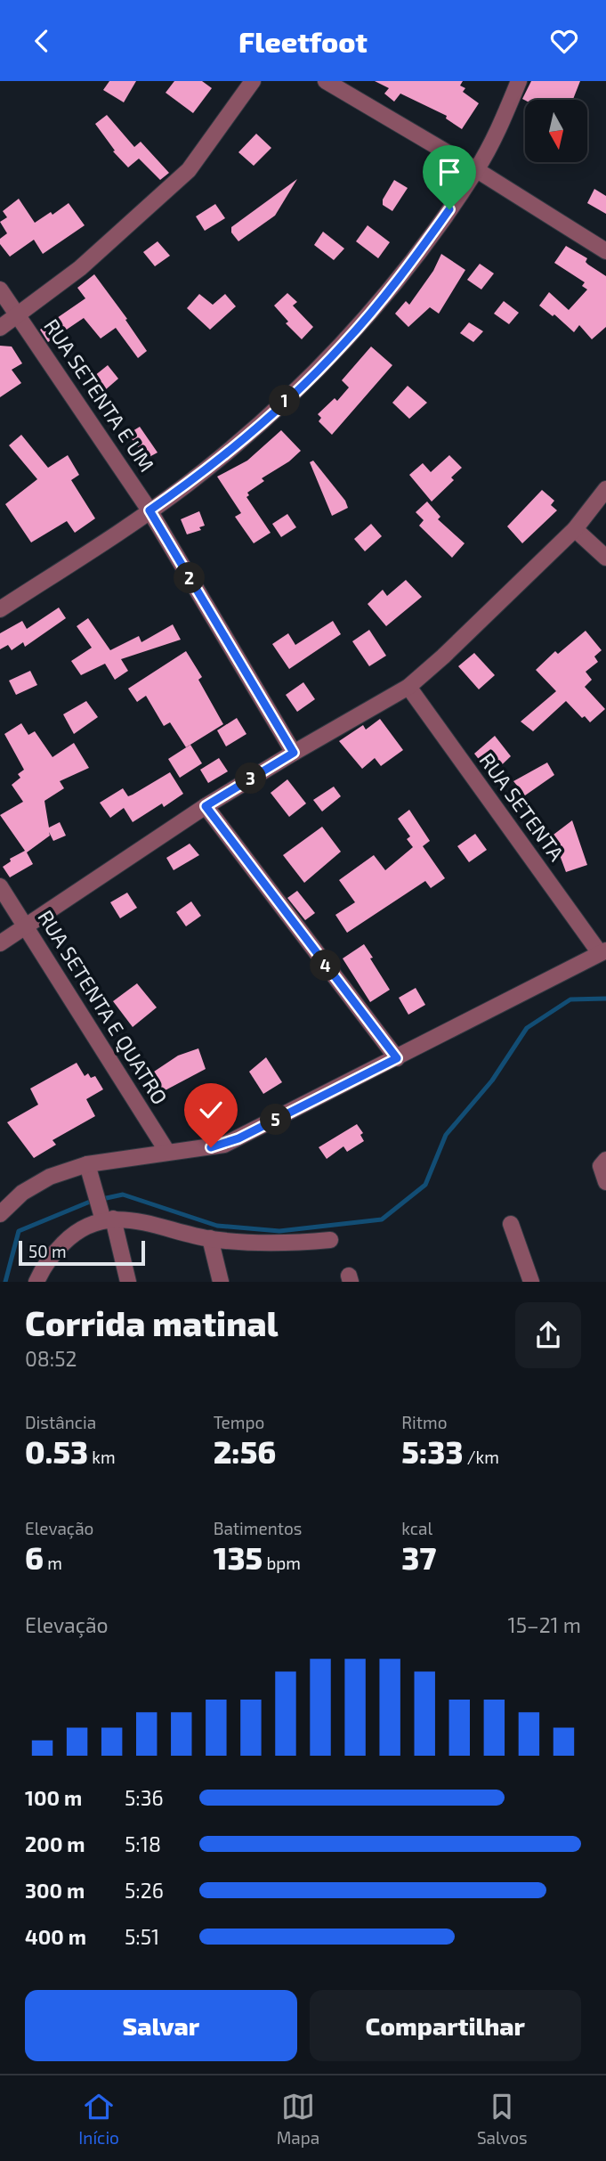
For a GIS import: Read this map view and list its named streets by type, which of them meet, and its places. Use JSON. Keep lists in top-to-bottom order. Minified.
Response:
{"streets":{"street":["RUA SETENTA E UM","RUA SETENTA","RUA SETENTA E QUATRO"]},"scale_bar":"50 m","north":"bottom","page":{"header":"Fleetfoot","pins":["1","2","3","4","5"],"scale":"50 m","heading":["Corrida matinal","08:52"],"stats":[["Distância","0.53 km"],["Tempo","2:56"],["Ritmo","5:33 /km"],["Elevação","6 m"],["Batimentos","135 bpm"],["kcal","37"]],"chart":["Elevação","15–21 m"],"list":[{"name":"100 m","note":"5:36"},{"name":"200 m","note":"5:18"},{"name":"300 m","note":"5:26"},{"name":"400 m","note":"5:51"}],"buttons":["Salvar","Compartilhar"],"tabs":["Início","Mapa","Salvos"]}}
